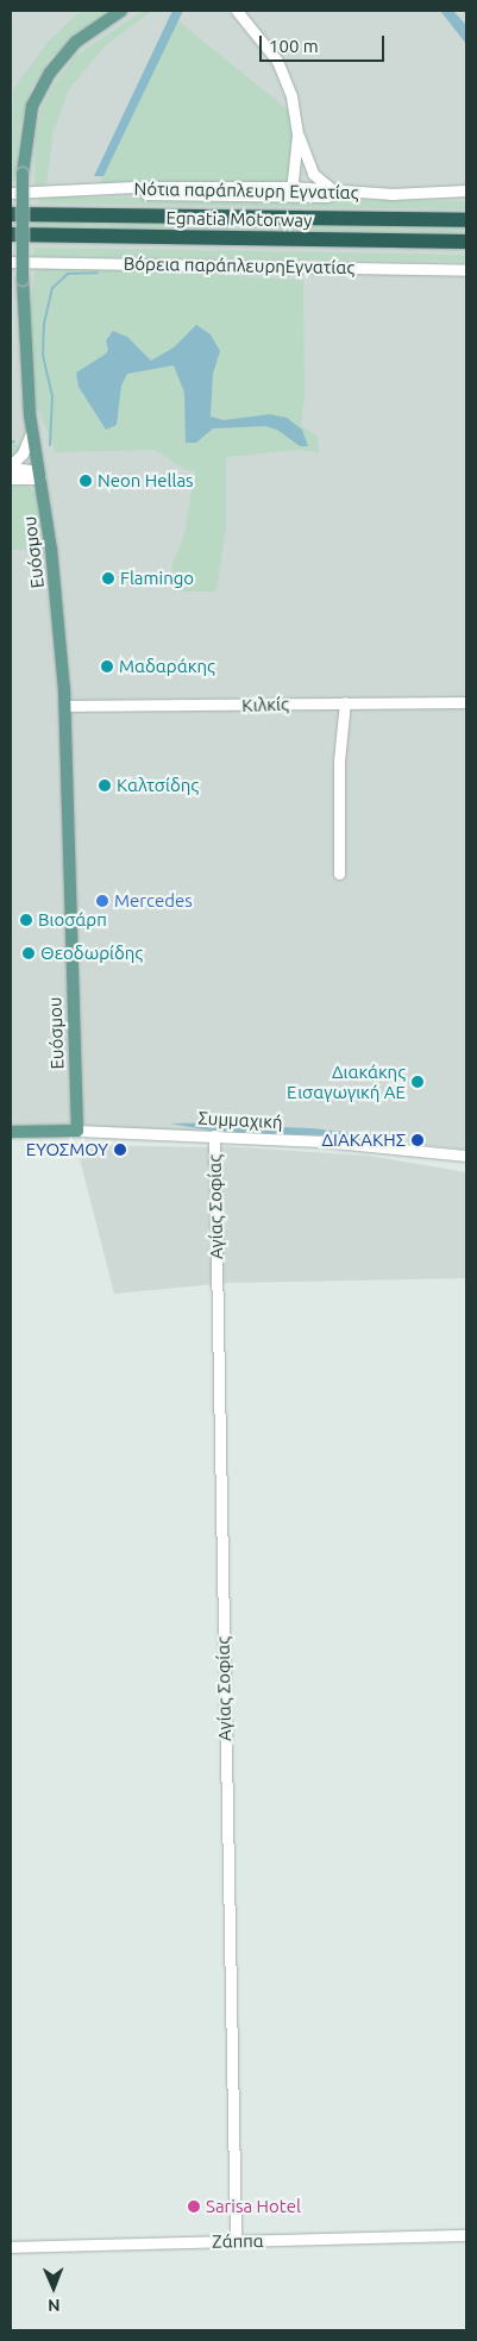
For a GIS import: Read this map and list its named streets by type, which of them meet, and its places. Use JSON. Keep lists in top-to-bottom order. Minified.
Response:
{"streets":{"highway":["Egnatia Motorway"],"main road":["Ευόσμου","Συμμαχική"],"street":["Νότια παράπλευρη Εγνατίας","Βόρεια παράπλευρηΕγνατίας","Κιλκίς","Αγίας Σοφίας","Ζάππα"]},"crossings":[["Ευόσμου","Κιλκίς"],["Ευόσμου","Συμμαχική"],["Συμμαχική","Αγίας Σοφίας"],["Αγίας Σοφίας","Ζάππα"]],"places":["Neon Hellas","Flamingo","Μαδαράκης","Καλτσίδης","Mercedes","Βιοσάρπ","Θεοδωρίδης","Διακάκης Εισαγωγική ΑΕ","ΔΙΑΚΑΚΗΣ","ΕΥΟΣΜΟΥ","Sarisa Hotel"],"scale_bar":"100 m","north":"bottom"}
